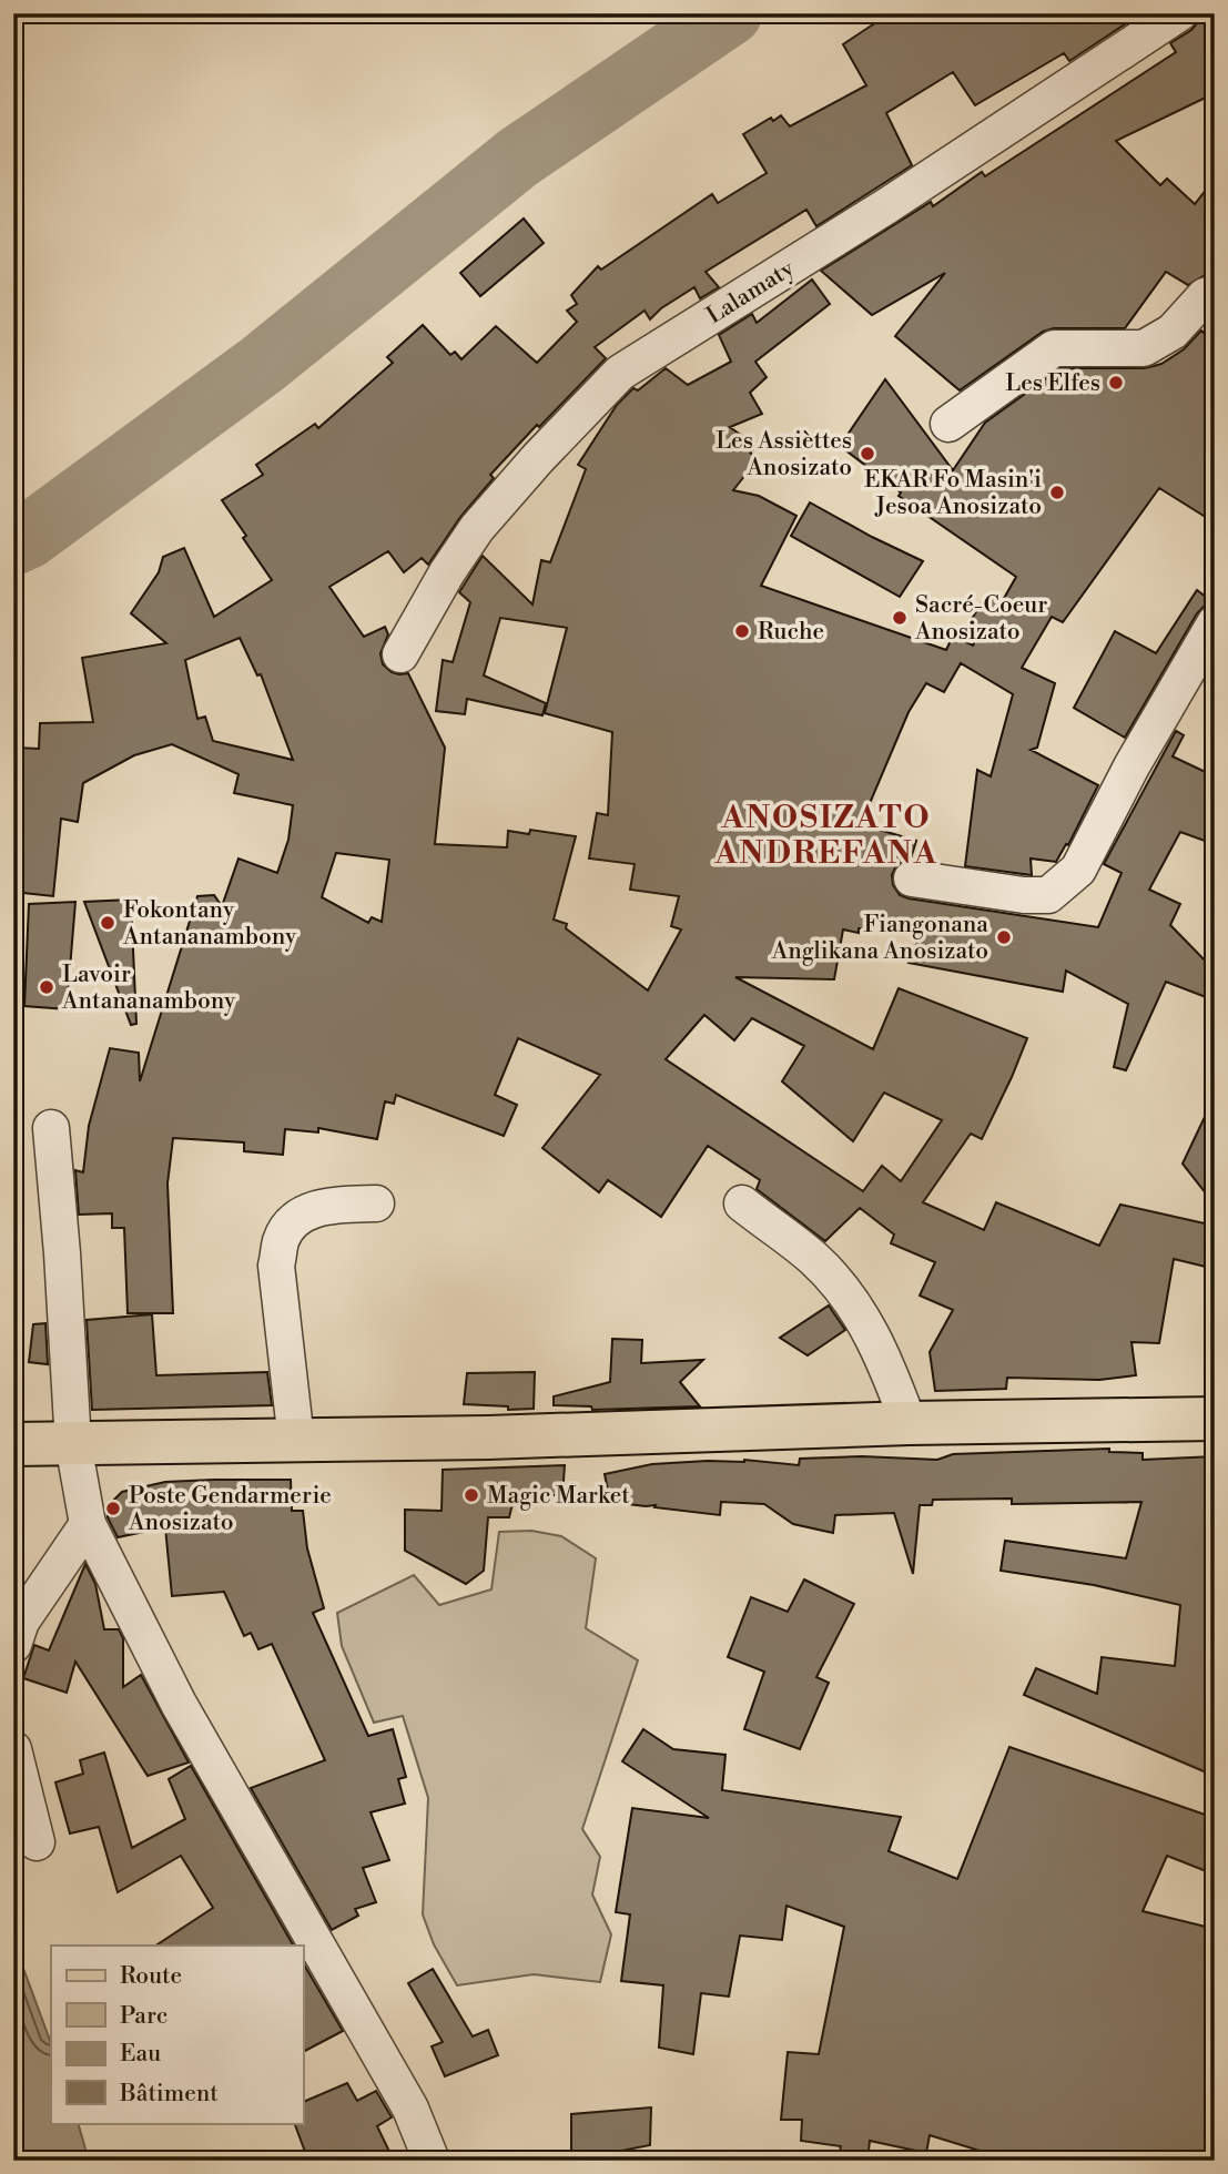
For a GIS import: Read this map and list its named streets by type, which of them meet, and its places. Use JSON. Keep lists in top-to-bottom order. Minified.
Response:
{"streets":{"street":["Lalamaty"]},"districts":["ANOSIZATO ANDREFANA"],"places":["Les Elfes","Les Assièttes Anosizato","EKAR Fo Masin'i Jesoa Anosizato","Sacré-Coeur Anosizato","Ruche","Fokontany Antananambony","Fiangonana Anglikana Anosizato","Lavoir Antananambony","Magic Market","Poste Gendarmerie Anosizato"],"legend":["Route","Parc","Eau","Bâtiment"]}
